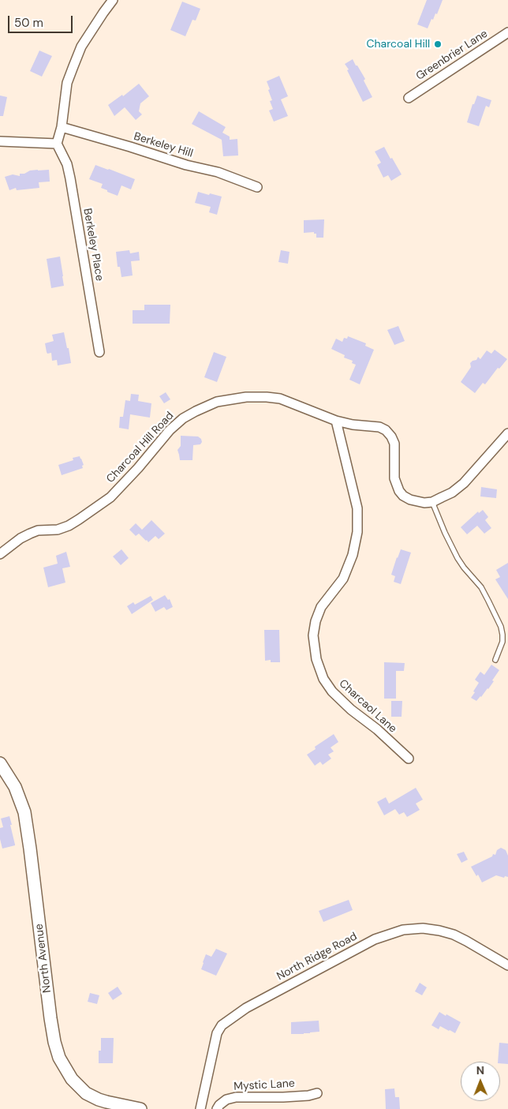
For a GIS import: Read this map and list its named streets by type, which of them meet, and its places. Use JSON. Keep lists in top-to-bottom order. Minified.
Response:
{"streets":{"street":["Greenbrier Lane","Berkeley Hill","Berkeley Place","Charcoal Hill Road","Charcaol Lane","North Ridge Road","North Avenue","Mystic Lane"]},"crossings":[["Charcoal Hill Road","Charcaol Lane"]],"places":["Charcoal Hill"],"scale_bar":"50 m","north":"top"}
